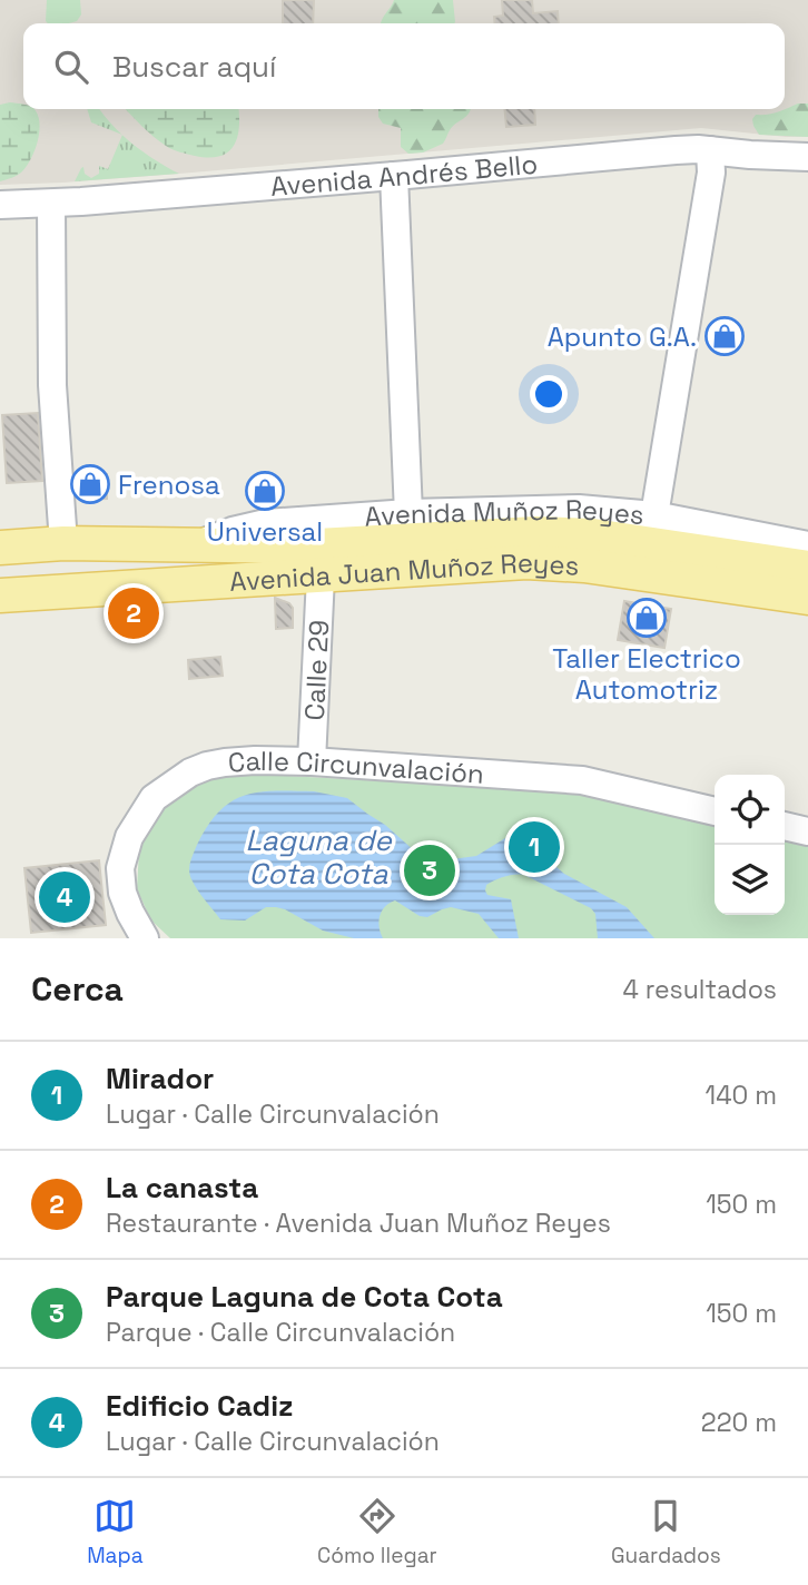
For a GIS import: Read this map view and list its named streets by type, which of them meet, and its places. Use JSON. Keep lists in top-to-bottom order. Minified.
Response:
{"streets":{"main road":["Avenida Juan Muñoz Reyes"],"street":["Avenida Andrés Bello","Avenida Muñoz Reyes","Calle 29","Calle Circunvalación"]},"crossings":[["Avenida Muñoz Reyes","Avenida Juan Muñoz Reyes"],["Avenida Juan Muñoz Reyes","Calle 29"],["Calle 29","Calle Circunvalación"]],"water":["Laguna de Cota Cota"],"places":{"shop":["Apunto G.A.","Frenosa","Universal","Taller Electrico Automotriz"]},"page":{"search":"Buscar aquí","pins":["2","1","3","4"],"heading":["Cerca","4 resultados"],"list":[{"mark":"1","name":"Mirador","note":"Lugar · Calle Circunvalación","value":"140 m"},{"mark":"2","name":"La canasta","note":"Restaurante · Avenida Juan Muñoz Reyes","value":"150 m"},{"mark":"3","name":"Parque Laguna de Cota Cota","note":"Parque · Calle Circunvalación","value":"150 m"},{"mark":"4","name":"Edificio Cadiz","note":"Lugar · Calle Circunvalación","value":"220 m"}],"nav":["Mapa","Cómo llegar","Guardados"]}}
